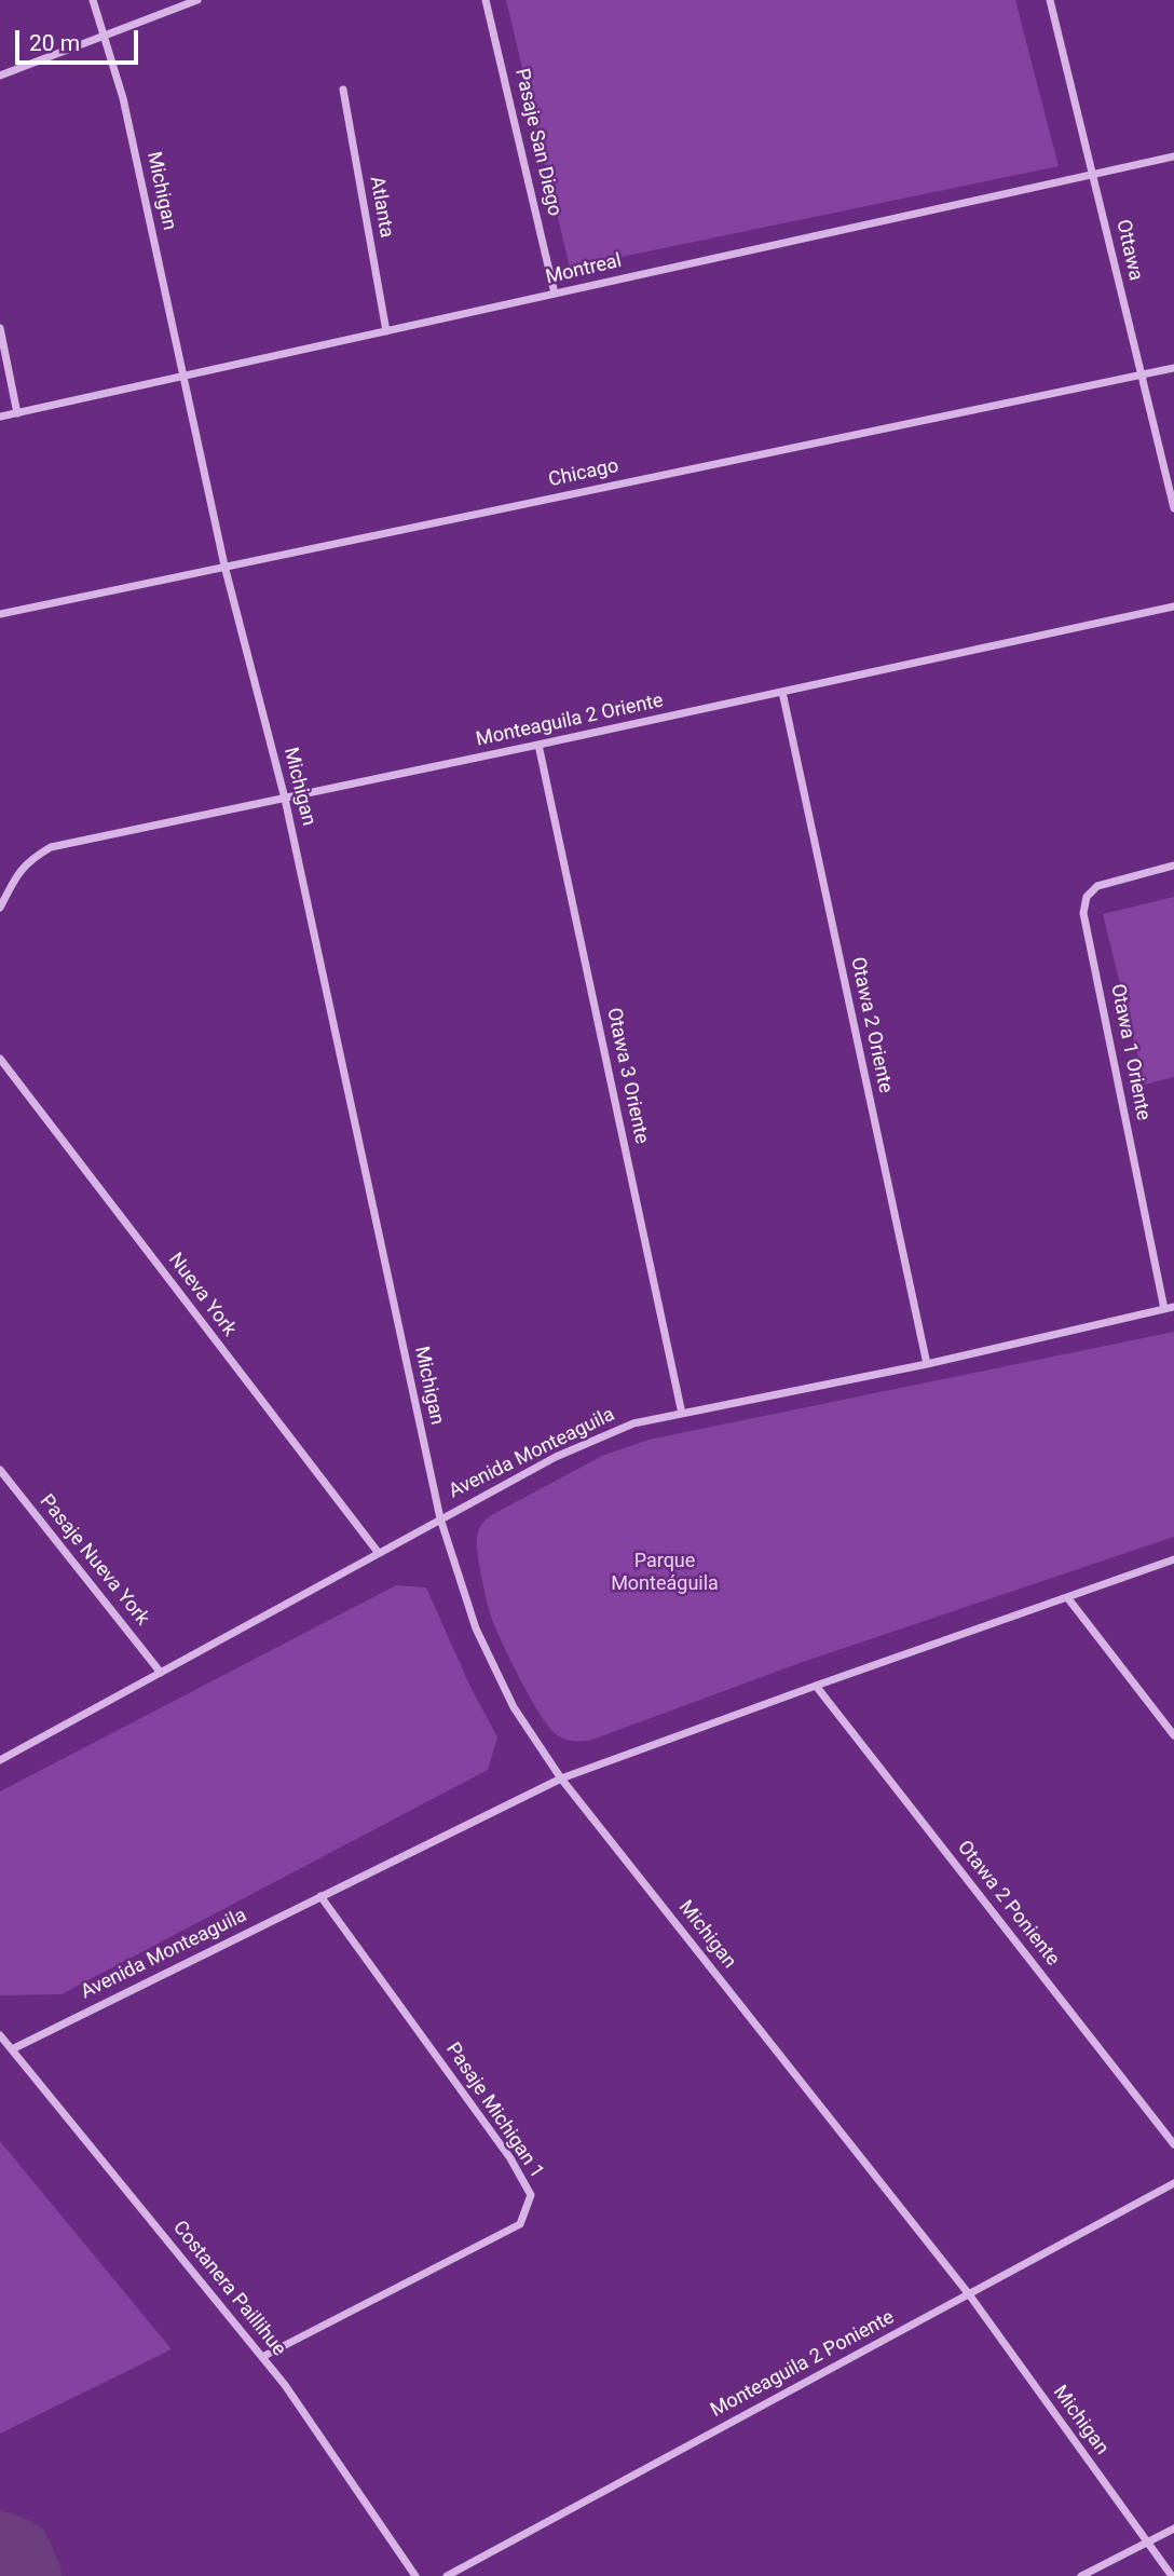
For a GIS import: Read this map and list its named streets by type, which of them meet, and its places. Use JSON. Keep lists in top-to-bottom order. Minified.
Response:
{"streets":{"street":["Pasaje San Diego","Michigan","Atlanta","Ottawa","Montreal","Chicago","Monteaguila 2 Oriente","Otawa 2 Oriente","Otawa 1 Oriente","Otawa 3 Oriente","Nueva York","Avenida Monteaguila","Pasaje Nueva York","Otawa 2 Poniente","Pasaje Michigan 1","Costanera Paillihue","Monteaguila 2 Poniente"]},"crossings":[["Pasaje San Diego","Montreal"],["Michigan","Montreal"],["Michigan","Chicago"],["Michigan","Monteaguila 2 Oriente"],["Michigan","Avenida Monteaguila"],["Michigan","Monteaguila 2 Poniente"],["Atlanta","Montreal"],["Ottawa","Montreal"],["Ottawa","Chicago"],["Monteaguila 2 Oriente","Otawa 2 Oriente"],["Monteaguila 2 Oriente","Otawa 3 Oriente"],["Otawa 2 Oriente","Avenida Monteaguila"],["Otawa 1 Oriente","Avenida Monteaguila"],["Otawa 3 Oriente","Avenida Monteaguila"],["Nueva York","Avenida Monteaguila"],["Avenida Monteaguila","Pasaje Nueva York"],["Avenida Monteaguila","Otawa 2 Poniente"],["Avenida Monteaguila","Pasaje Michigan 1"],["Avenida Monteaguila","Costanera Paillihue"],["Pasaje Michigan 1","Costanera Paillihue"]],"parks":["Parque Monteáguila"],"scale_bar":"20 m"}
